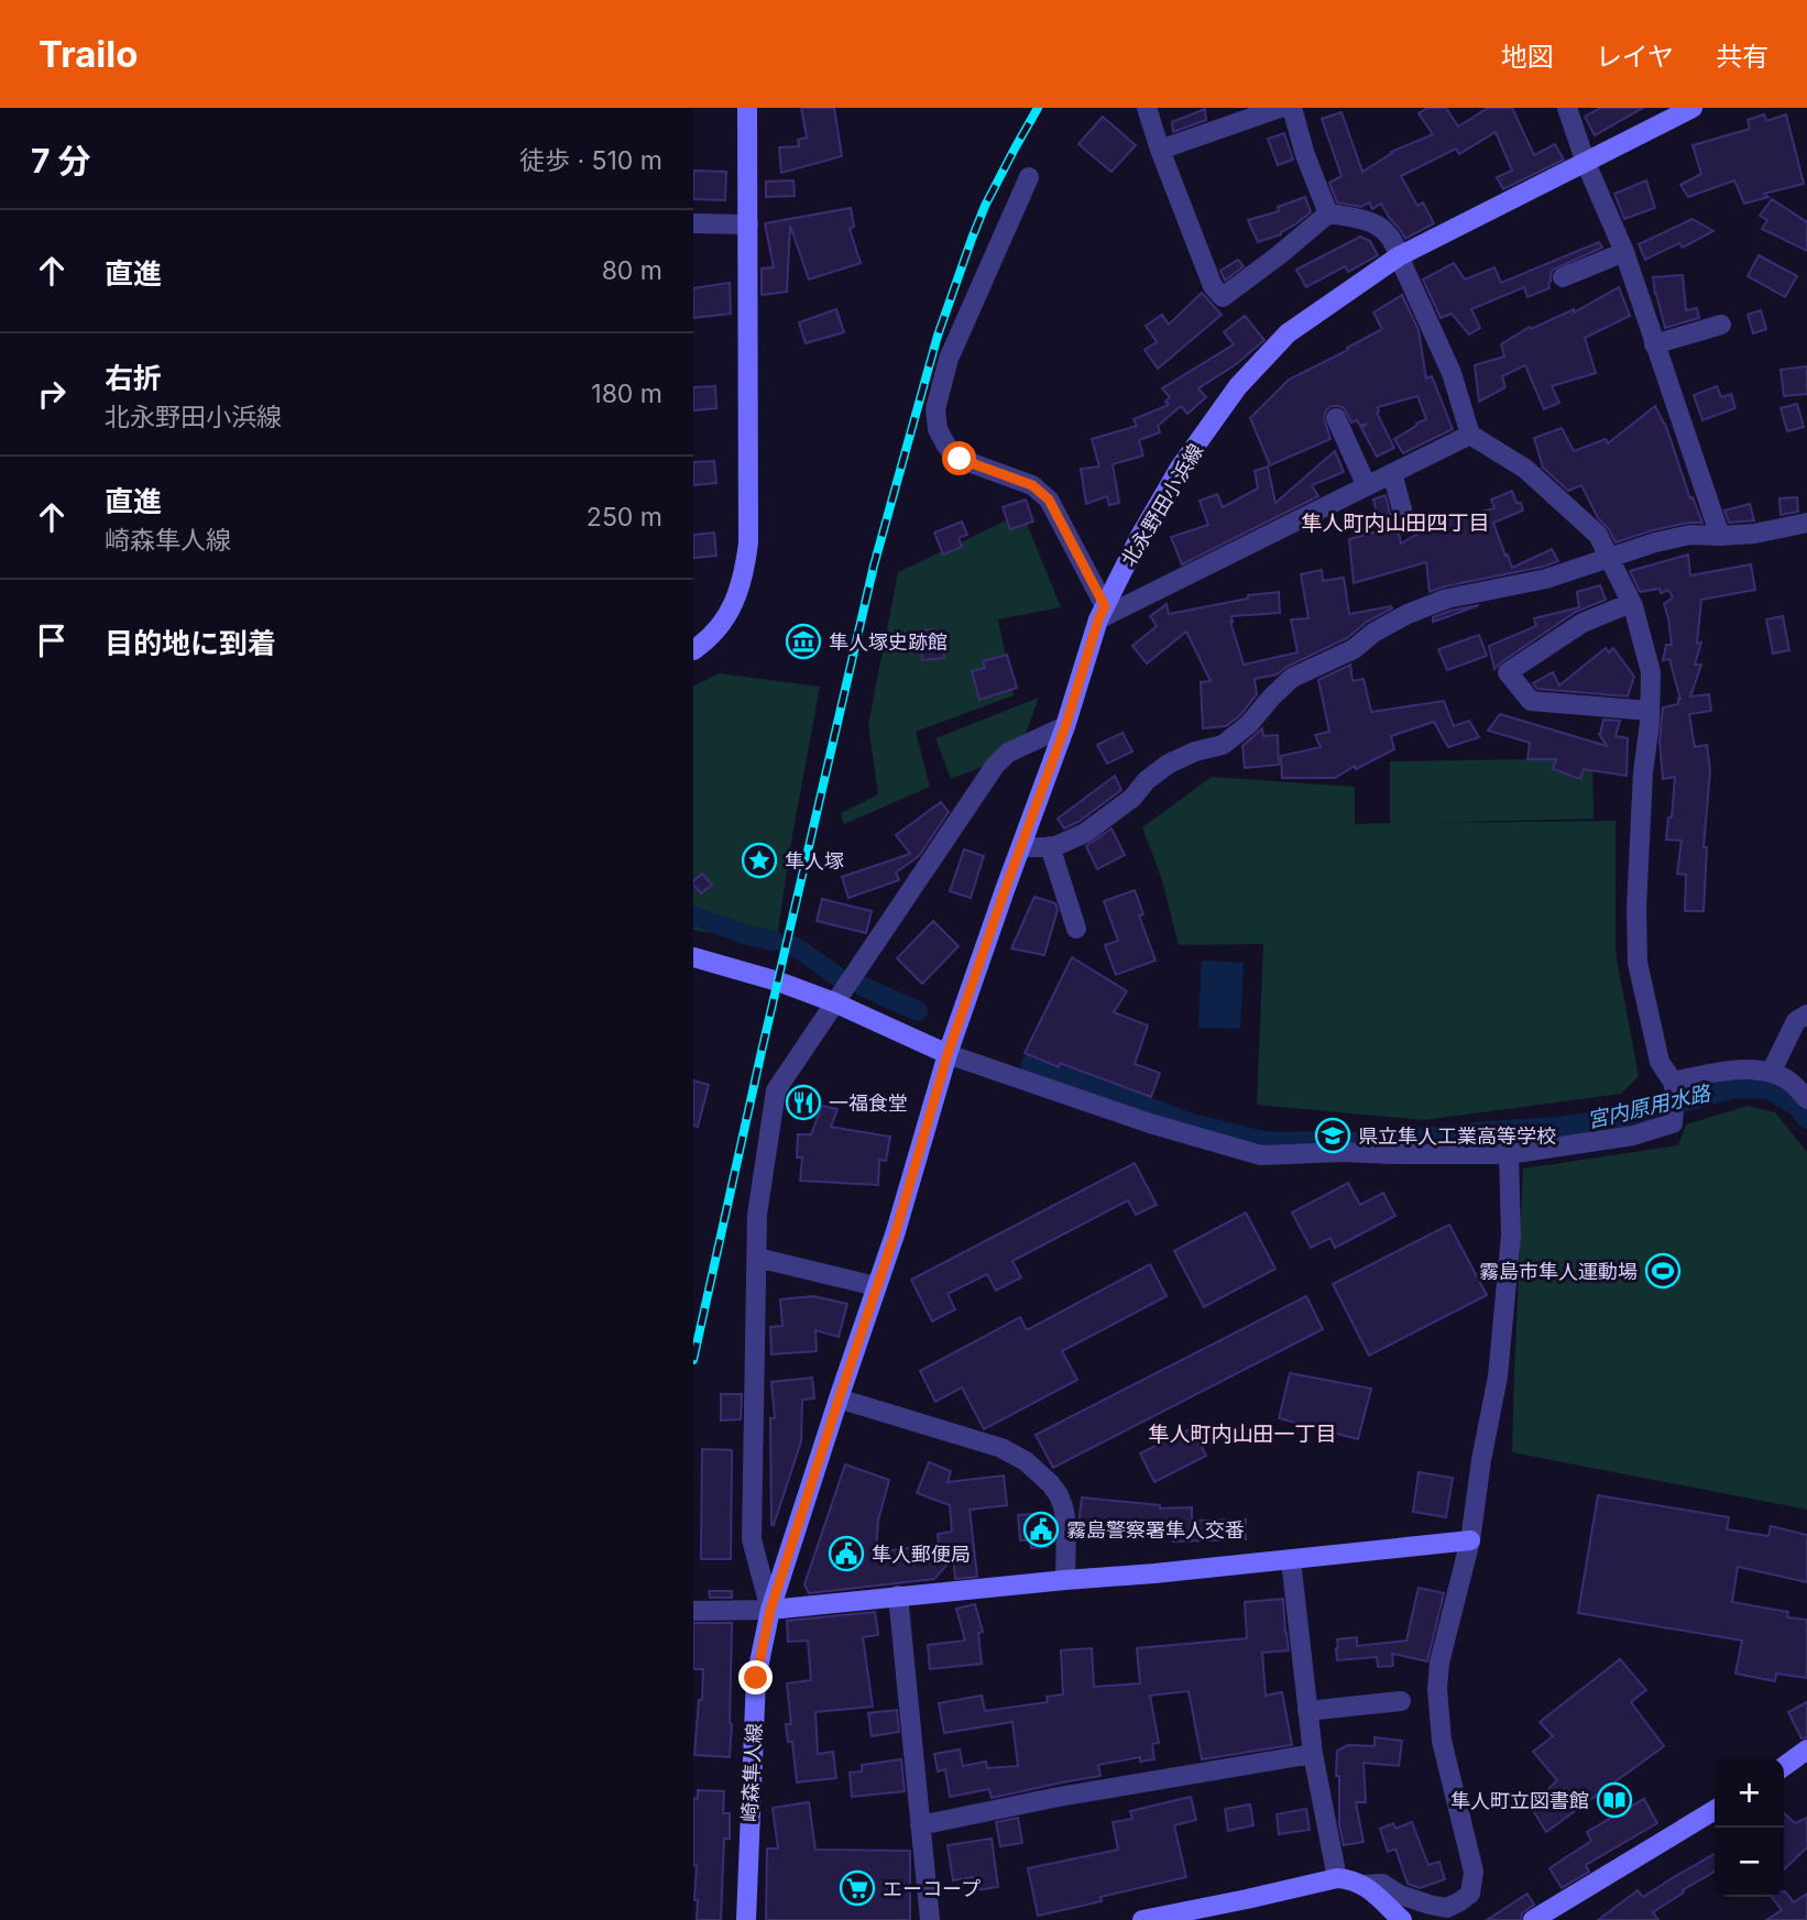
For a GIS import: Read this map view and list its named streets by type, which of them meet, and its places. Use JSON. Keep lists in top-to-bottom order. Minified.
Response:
{"streets":{"main road":["北永野田小浜線","崎森隼人線"]},"crossings":[["北永野田小浜線","崎森隼人線"]],"districts":["隼人町内山田四丁目","隼人町内山田一丁目"],"water":["宮内原用水路"],"places":{"museum":["隼人塚史跡館"],"place":["隼人塚"],"restaurant":["一福食堂"],"school or university":["県立隼人工業高等学校"],"sports":["霧島市隼人運動場"],"public building":["霧島警察署隼人交番","隼人郵便局"],"library":["隼人町立図書館"],"supermarket":["エーコープ"]},"page":{"header":"Trailo","nav":["地図","レイヤ","共有"],"heading":["7 分","徒歩 · 510 m"],"list":[["直進","80 m"],["右折","北永野田小浜線","180 m"],["直進","崎森隼人線","250 m"],"目的地に到着"],"map_buttons":["+","−"]}}
